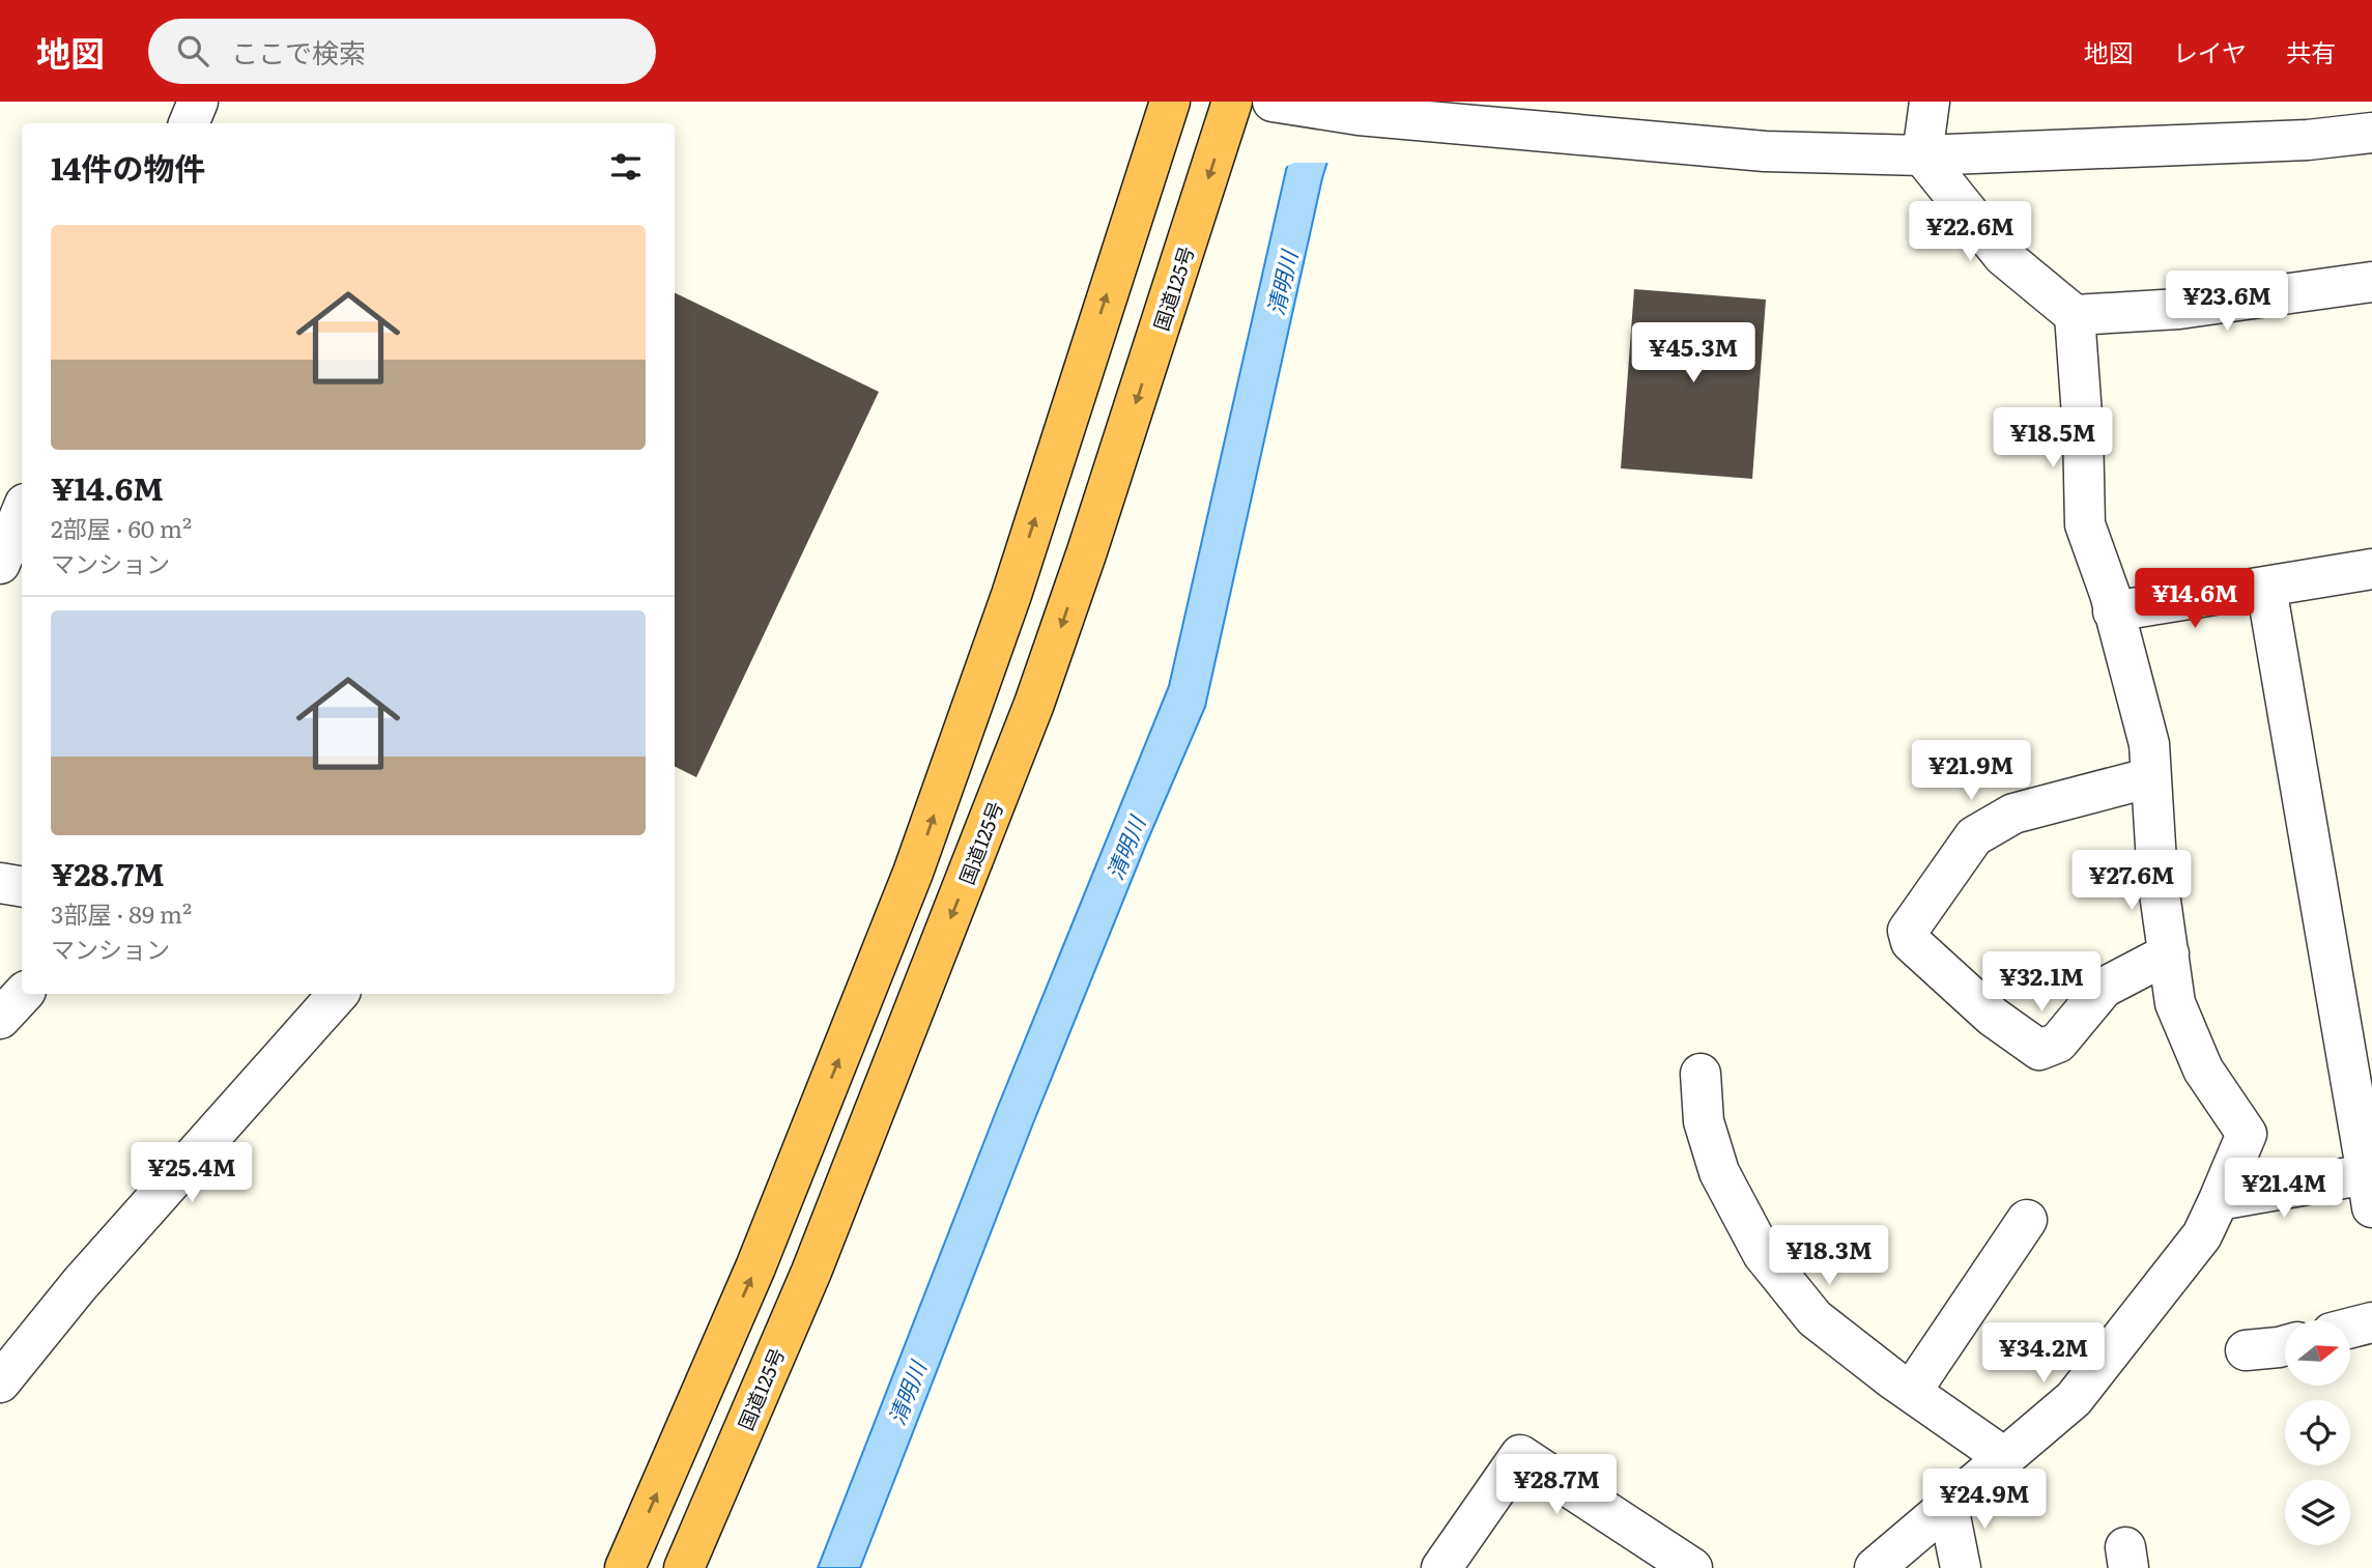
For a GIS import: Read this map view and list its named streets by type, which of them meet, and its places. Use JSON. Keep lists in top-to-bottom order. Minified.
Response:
{"streets":{"highway":["国道125号"]},"water":["清明川"],"north":"right","page":{"header":"地図","search":"ここで検索","nav":["地図","レイヤ","共有"],"heading":"14件の物件","price":["¥22.6M","¥23.6M","¥45.3M","¥18.5M","¥14.6M","¥21.9M","¥27.6M","¥32.1M","¥25.4M","¥21.4M","¥18.3M","¥34.2M","¥28.7M","¥24.9M"],"list":[{"name":"¥14.6M","note":"2部屋 · 60 m² · マンション"},{"name":"¥28.7M","note":"3部屋 · 89 m² · マンション"}]}}
